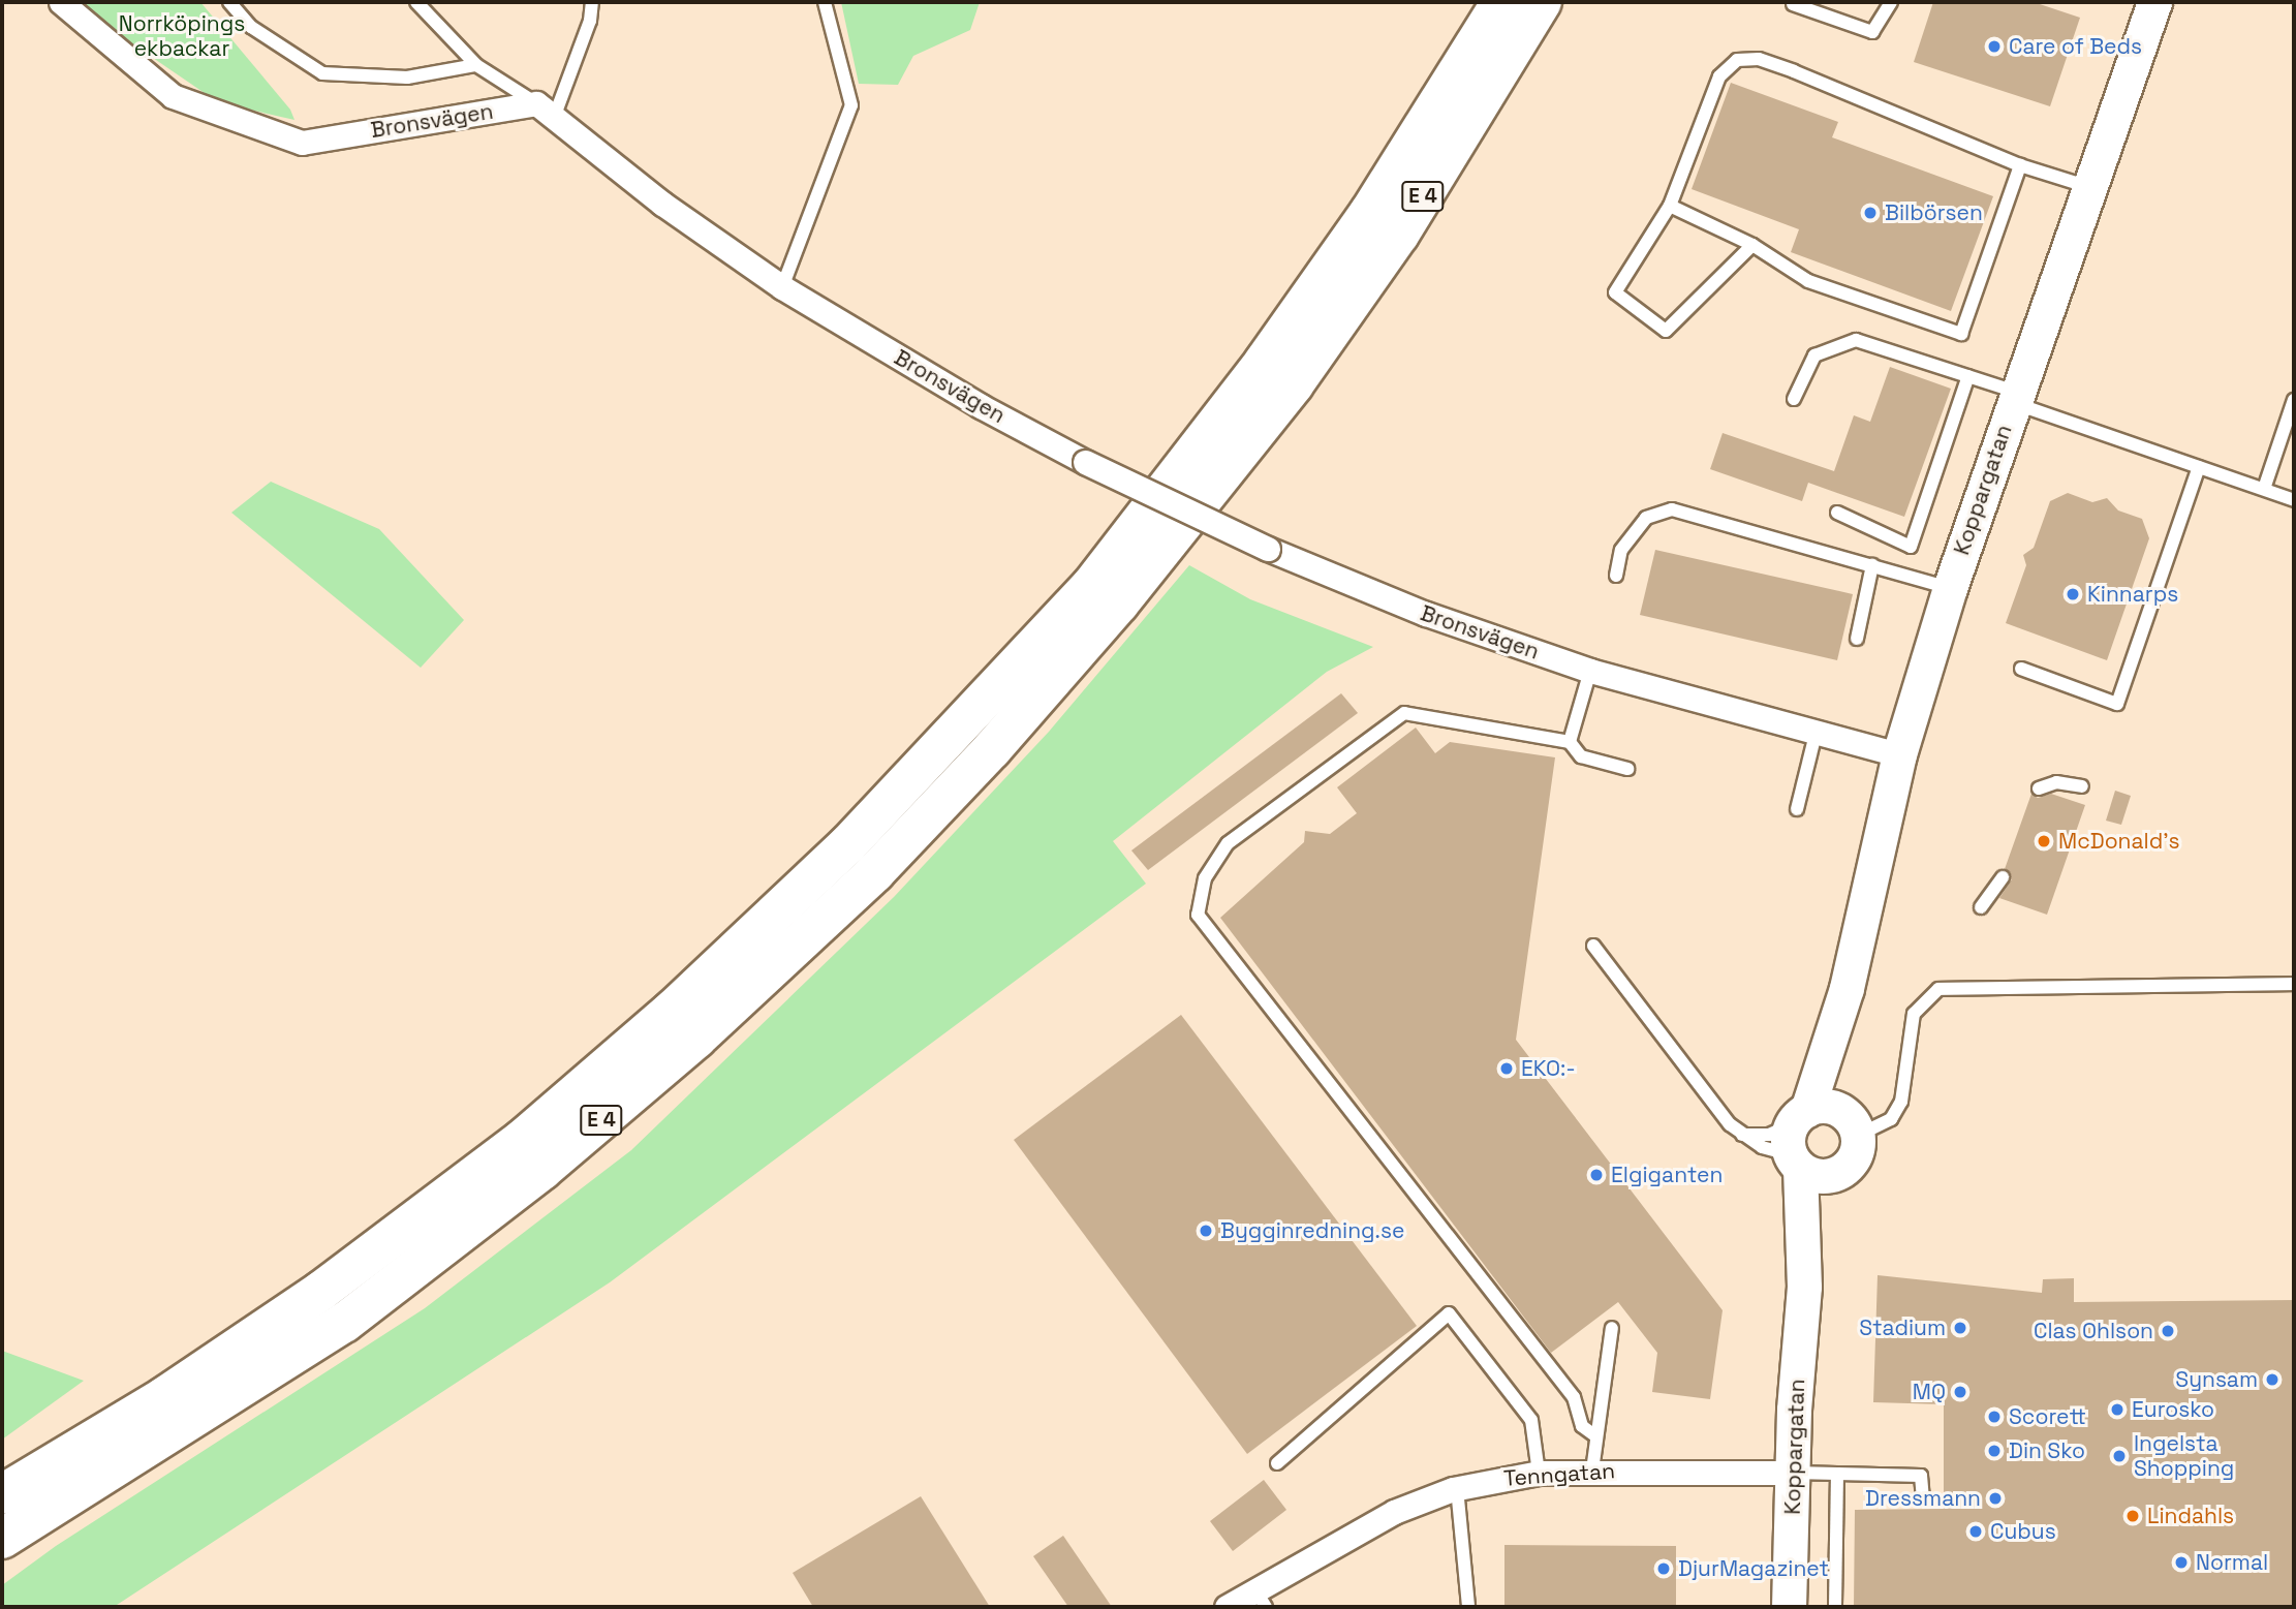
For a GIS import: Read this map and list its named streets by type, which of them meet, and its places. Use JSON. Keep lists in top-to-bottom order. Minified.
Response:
{"streets":{"highway":["E 4"],"street":["Bronsvägen","Koppargatan","Tenngatan"]},"crossings":[["Bronsvägen","Koppargatan"],["Koppargatan","Tenngatan"]],"parks":["Norrköpings ekbackar"],"places":["Care of Beds","Bilbörsen","Kinnarps","McDonald's","EKO:-","Elgiganten","Bygginredning.se","Stadium","Clas Ohlson","Synsam","MQ","Eurosko","Scorett","Din Sko","Ingelsta Shopping","Dressmann","Lindahls","Cubus","Normal","DjurMagazinet"]}
